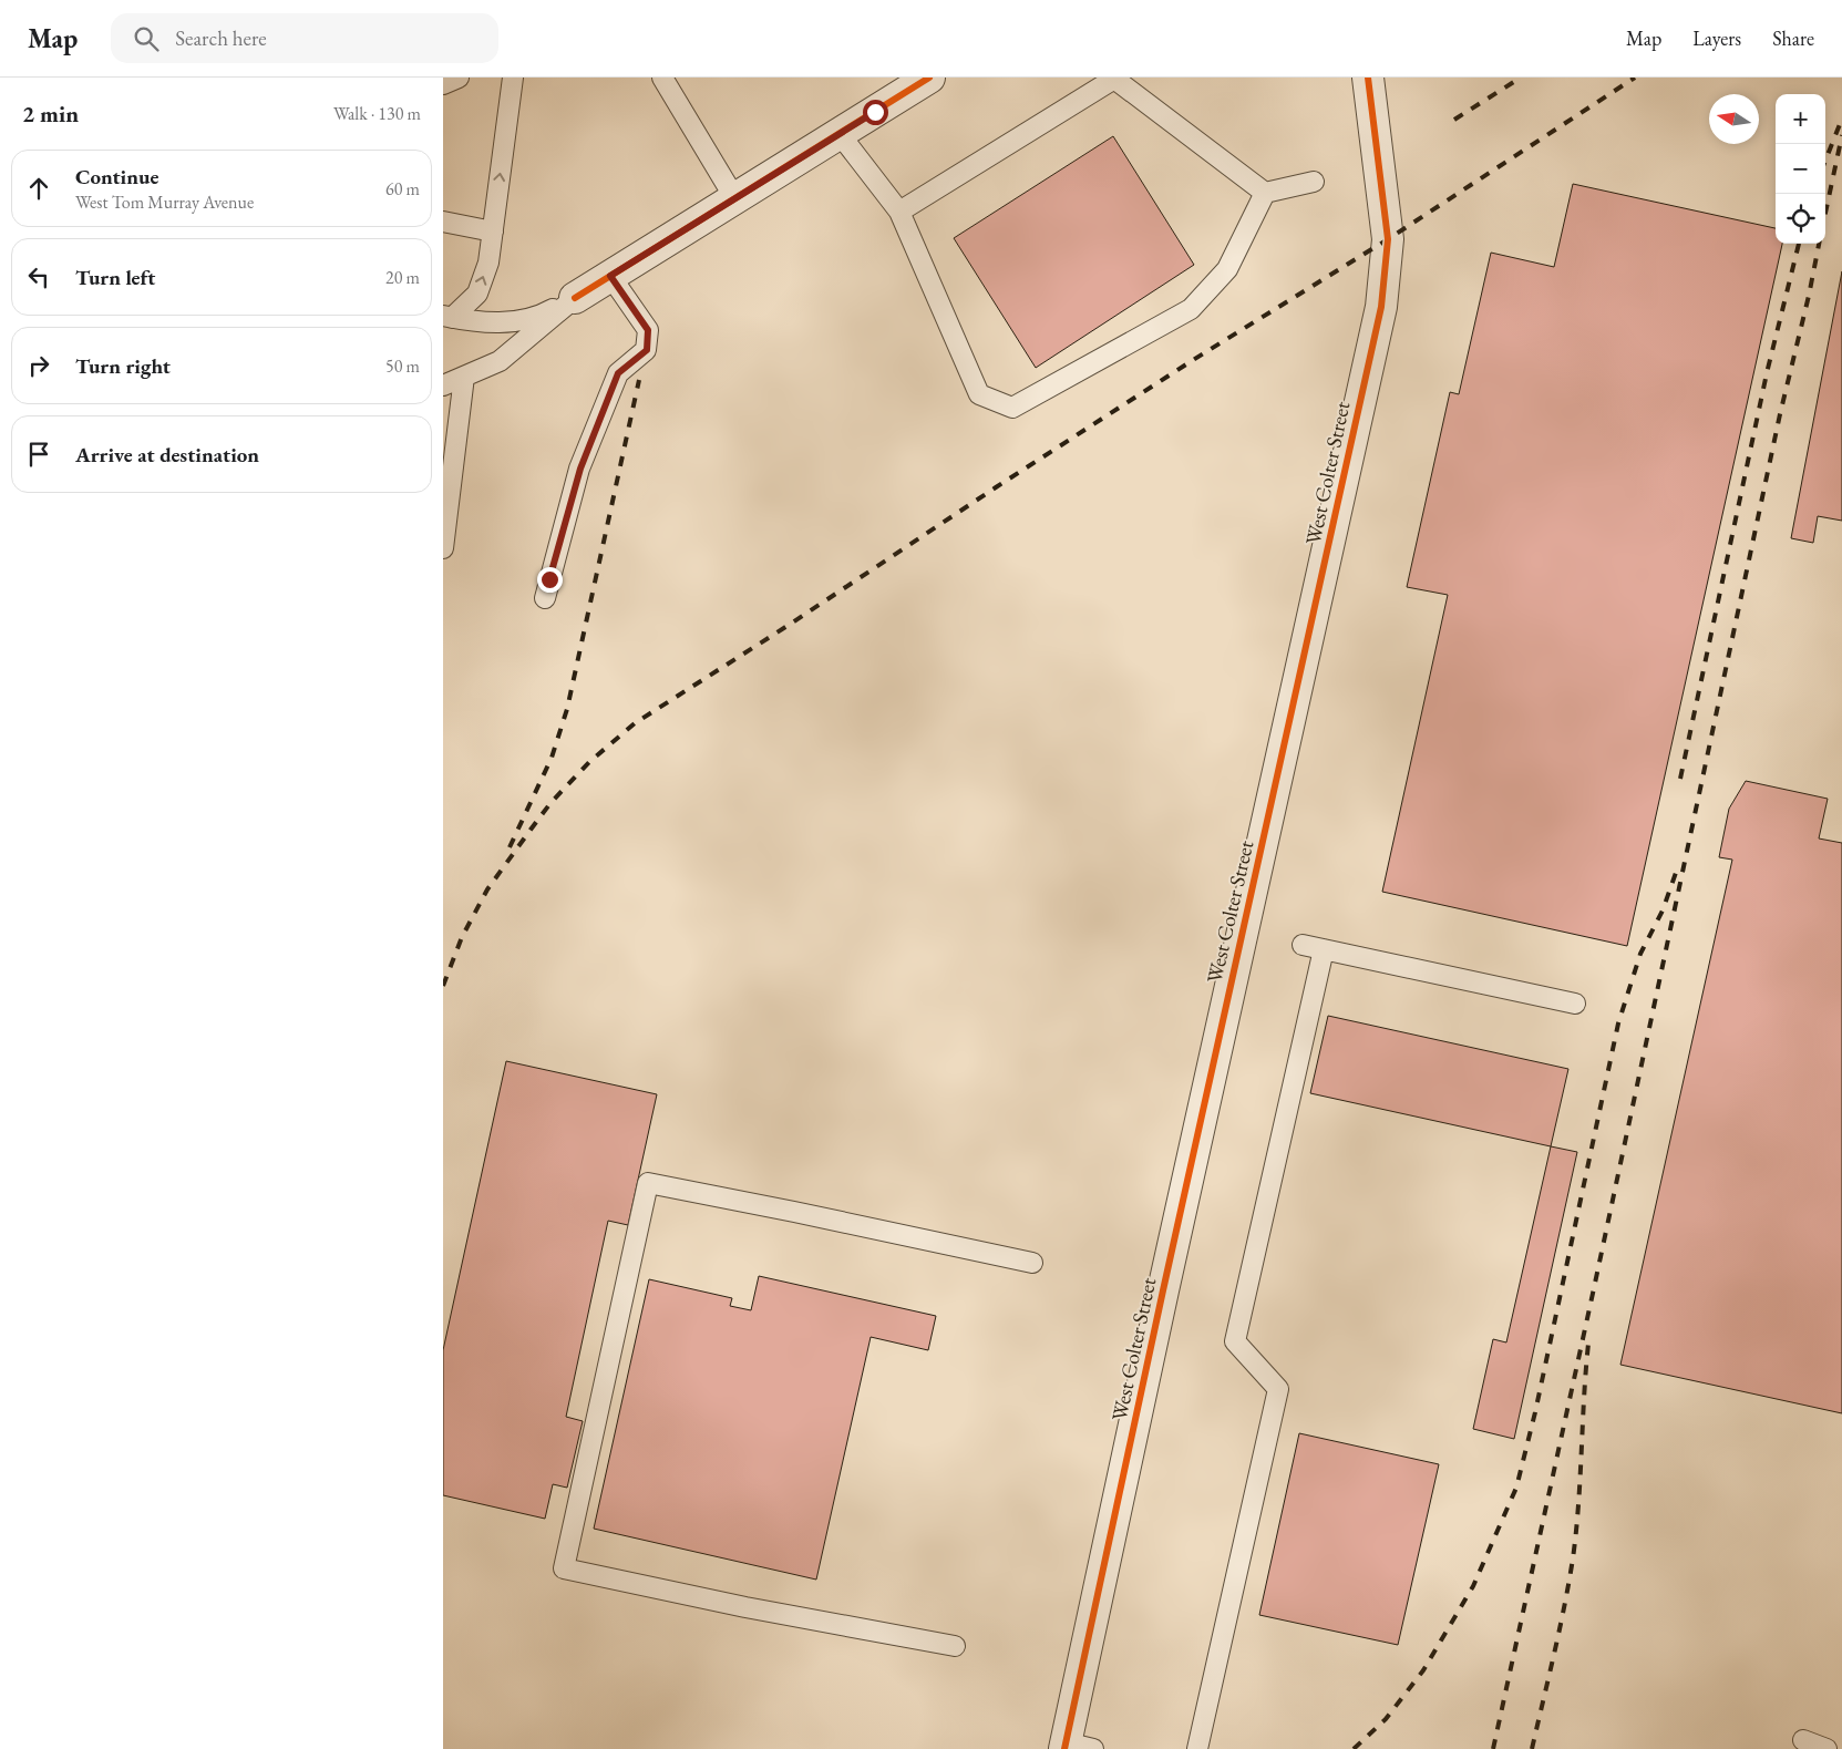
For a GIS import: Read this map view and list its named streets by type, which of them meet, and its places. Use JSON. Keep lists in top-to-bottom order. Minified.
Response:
{"streets":{"street":["West Colter Street"]},"north":"left","page":{"header":"Map","search":"Search here","nav":["Map","Layers","Share"],"heading":["2 min","Walk · 130 m"],"map_buttons":["+","−"],"list":[["Continue","West Tom Murray Avenue","60 m"],["Turn left","20 m"],["Turn right","50 m"],"Arrive at destination"]}}
